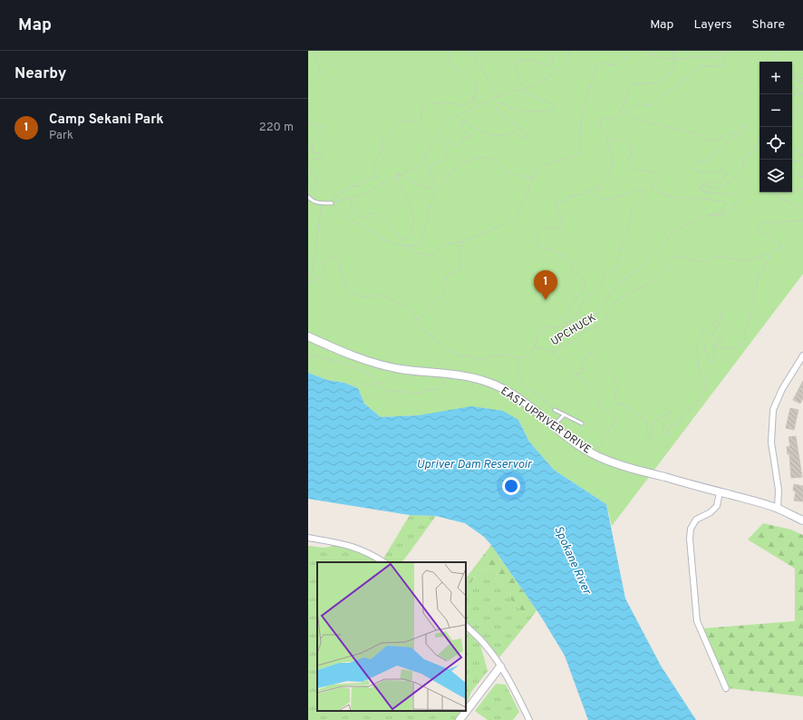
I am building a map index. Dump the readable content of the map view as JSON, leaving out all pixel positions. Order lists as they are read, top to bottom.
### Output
{
  "streets": {
    "main road": ["EAST UPRIVER DRIVE"],
    "path": ["UPCHUCK"]
  },
  "water": ["Upriver Dam Reservoir", "Spokane River"],
  "page": {
    "header": "Map",
    "nav": ["Map", "Layers", "Share"],
    "heading": "Nearby",
    "map_buttons": ["+", "−"],
    "list": [
      {
        "mark": "1",
        "name": "Camp Sekani Park",
        "note": "Park",
        "value": "220 m"
      }
    ],
    "pins": "1"
  }
}
